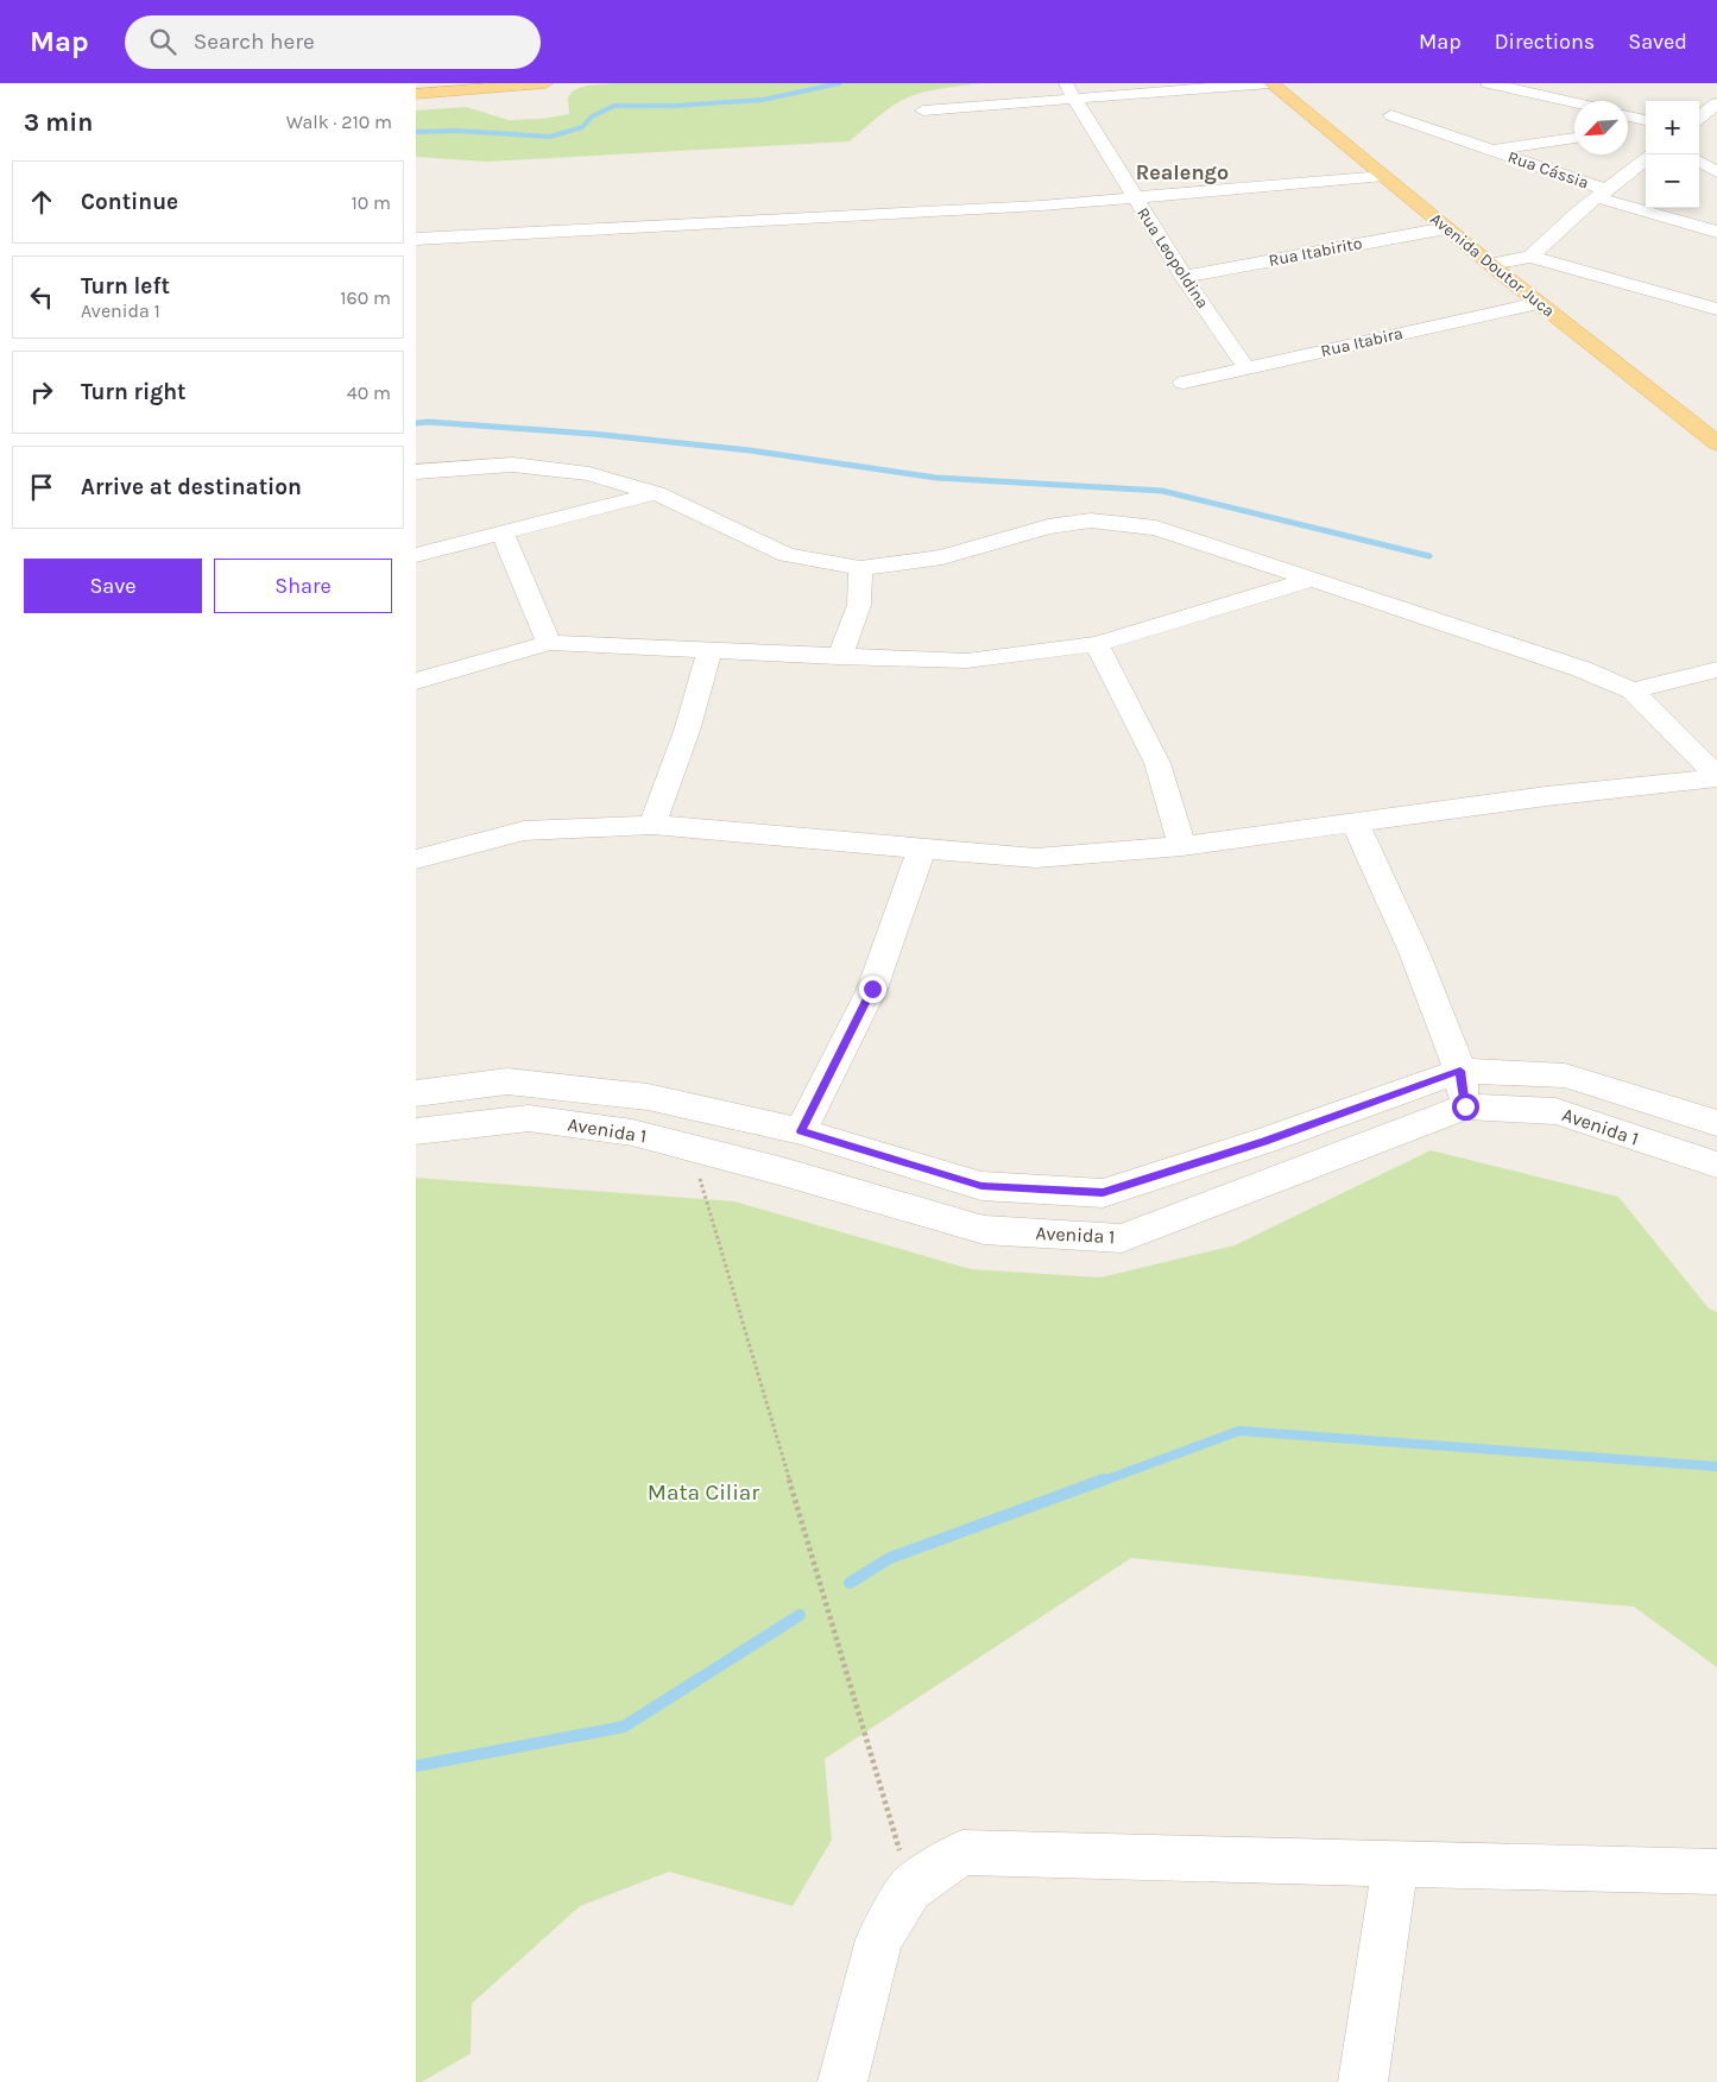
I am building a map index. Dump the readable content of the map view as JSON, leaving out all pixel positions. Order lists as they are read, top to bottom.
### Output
{
  "streets": {
    "main road": ["Avenida Doutor Juca"],
    "street": [
      "Rua Cássia",
      "Rua Itabirito",
      "Rua Leopoldina",
      "Rua Itabira",
      "Avenida 1"
    ]
  },
  "crossings": [
    ["Rua Itabirito", "Rua Leopoldina"],
    ["Rua Itabirito", "Avenida Doutor Juca"],
    ["Rua Leopoldina", "Rua Itabira"],
    ["Avenida Doutor Juca", "Rua Itabira"]
  ],
  "districts": ["Realengo"],
  "parks": ["Mata Ciliar"],
  "north": "bottom left",
  "page": {
    "header": "Map",
    "search": "Search here",
    "nav": ["Map", "Directions", "Saved"],
    "heading": ["3 min", "Walk · 210 m"],
    "map_buttons": ["+", "−"],
    "list": [
      ["Continue", "10 m"],
      ["Turn left", "Avenida 1", "160 m"],
      ["Turn right", "40 m"],
      "Arrive at destination"
    ],
    "buttons": ["Save", "Share"]
  }
}
